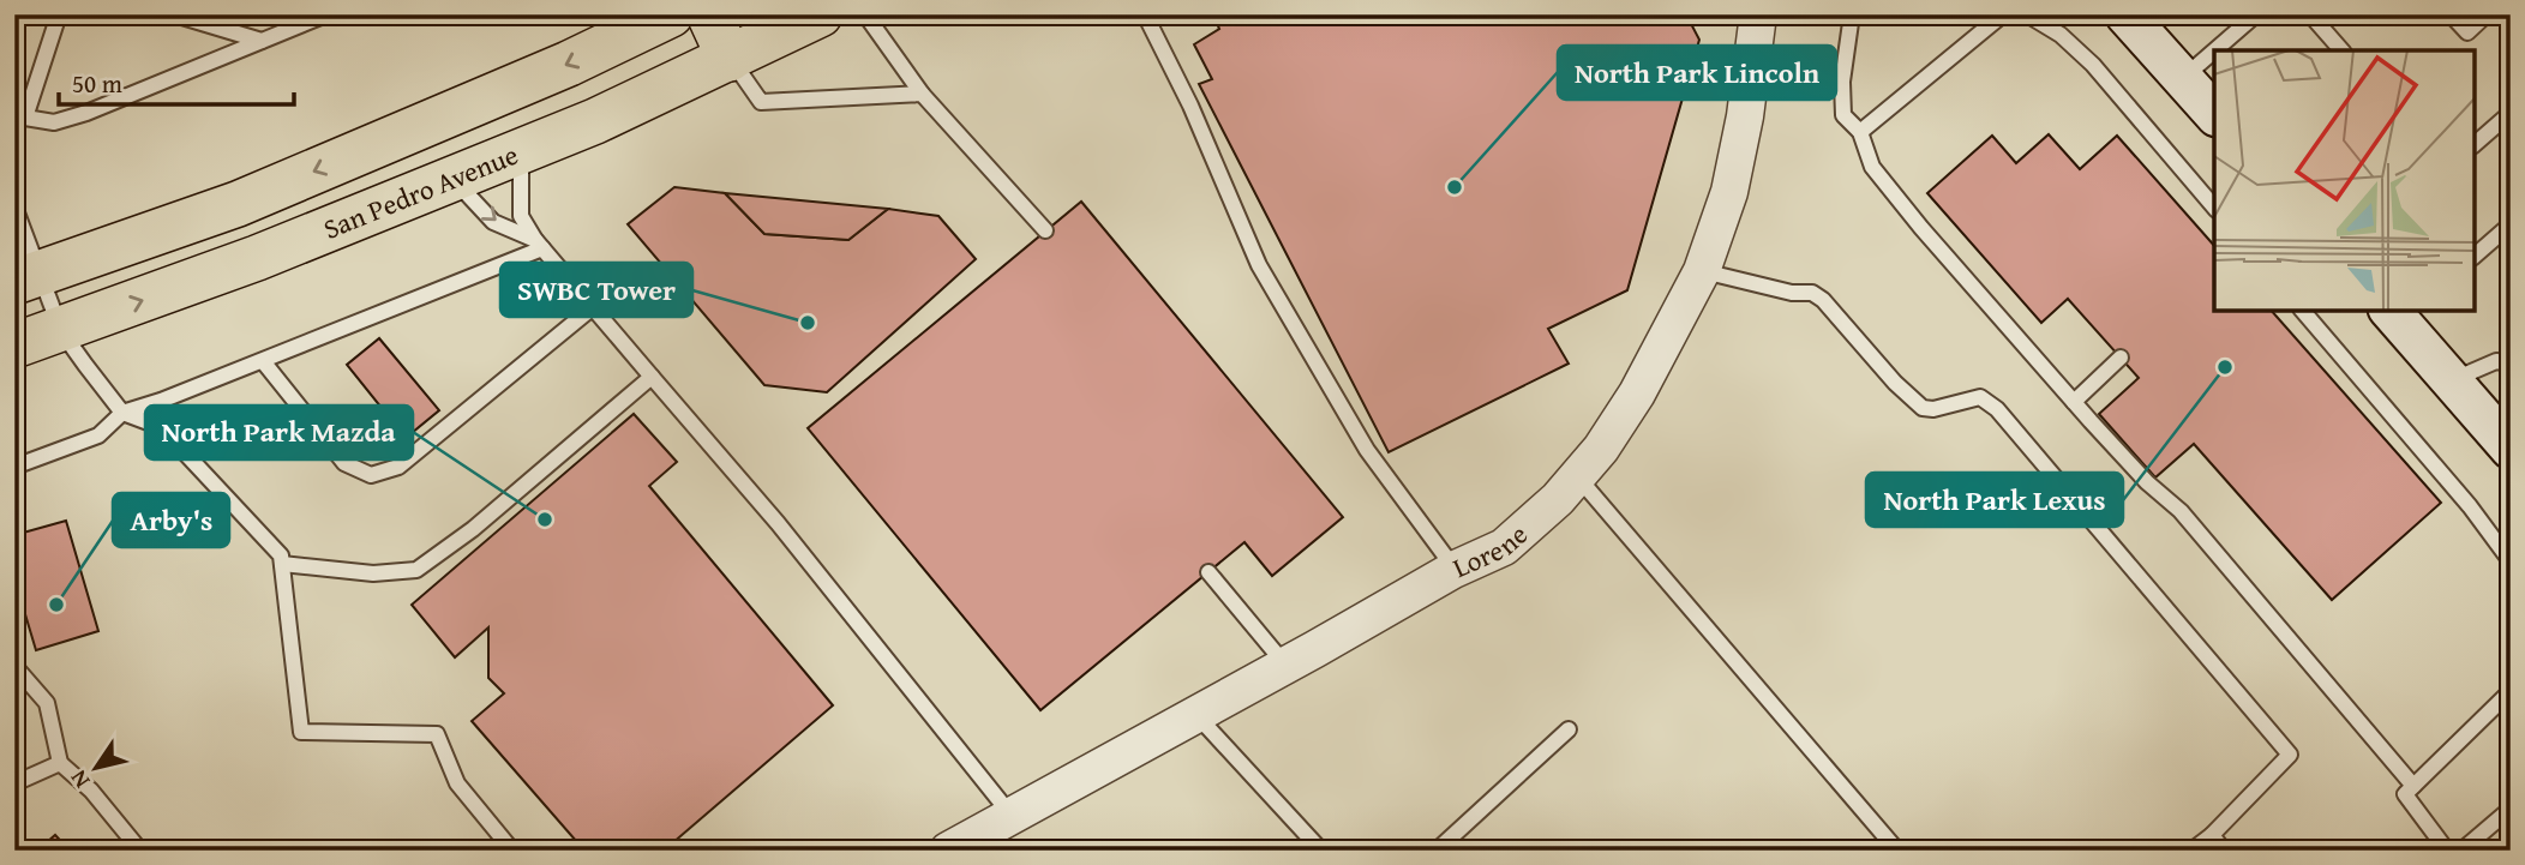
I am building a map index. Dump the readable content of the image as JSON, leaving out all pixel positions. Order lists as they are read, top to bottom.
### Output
{
  "streets": {
    "main road": ["San Pedro Avenue"],
    "street": ["Lorene"]
  },
  "places": [
    "North Park Lincoln",
    "SWBC Tower",
    "North Park Lexus",
    "North Park Mazda",
    "Arby's"
  ],
  "scale_bar": "50 m",
  "north": "bottom left"
}
